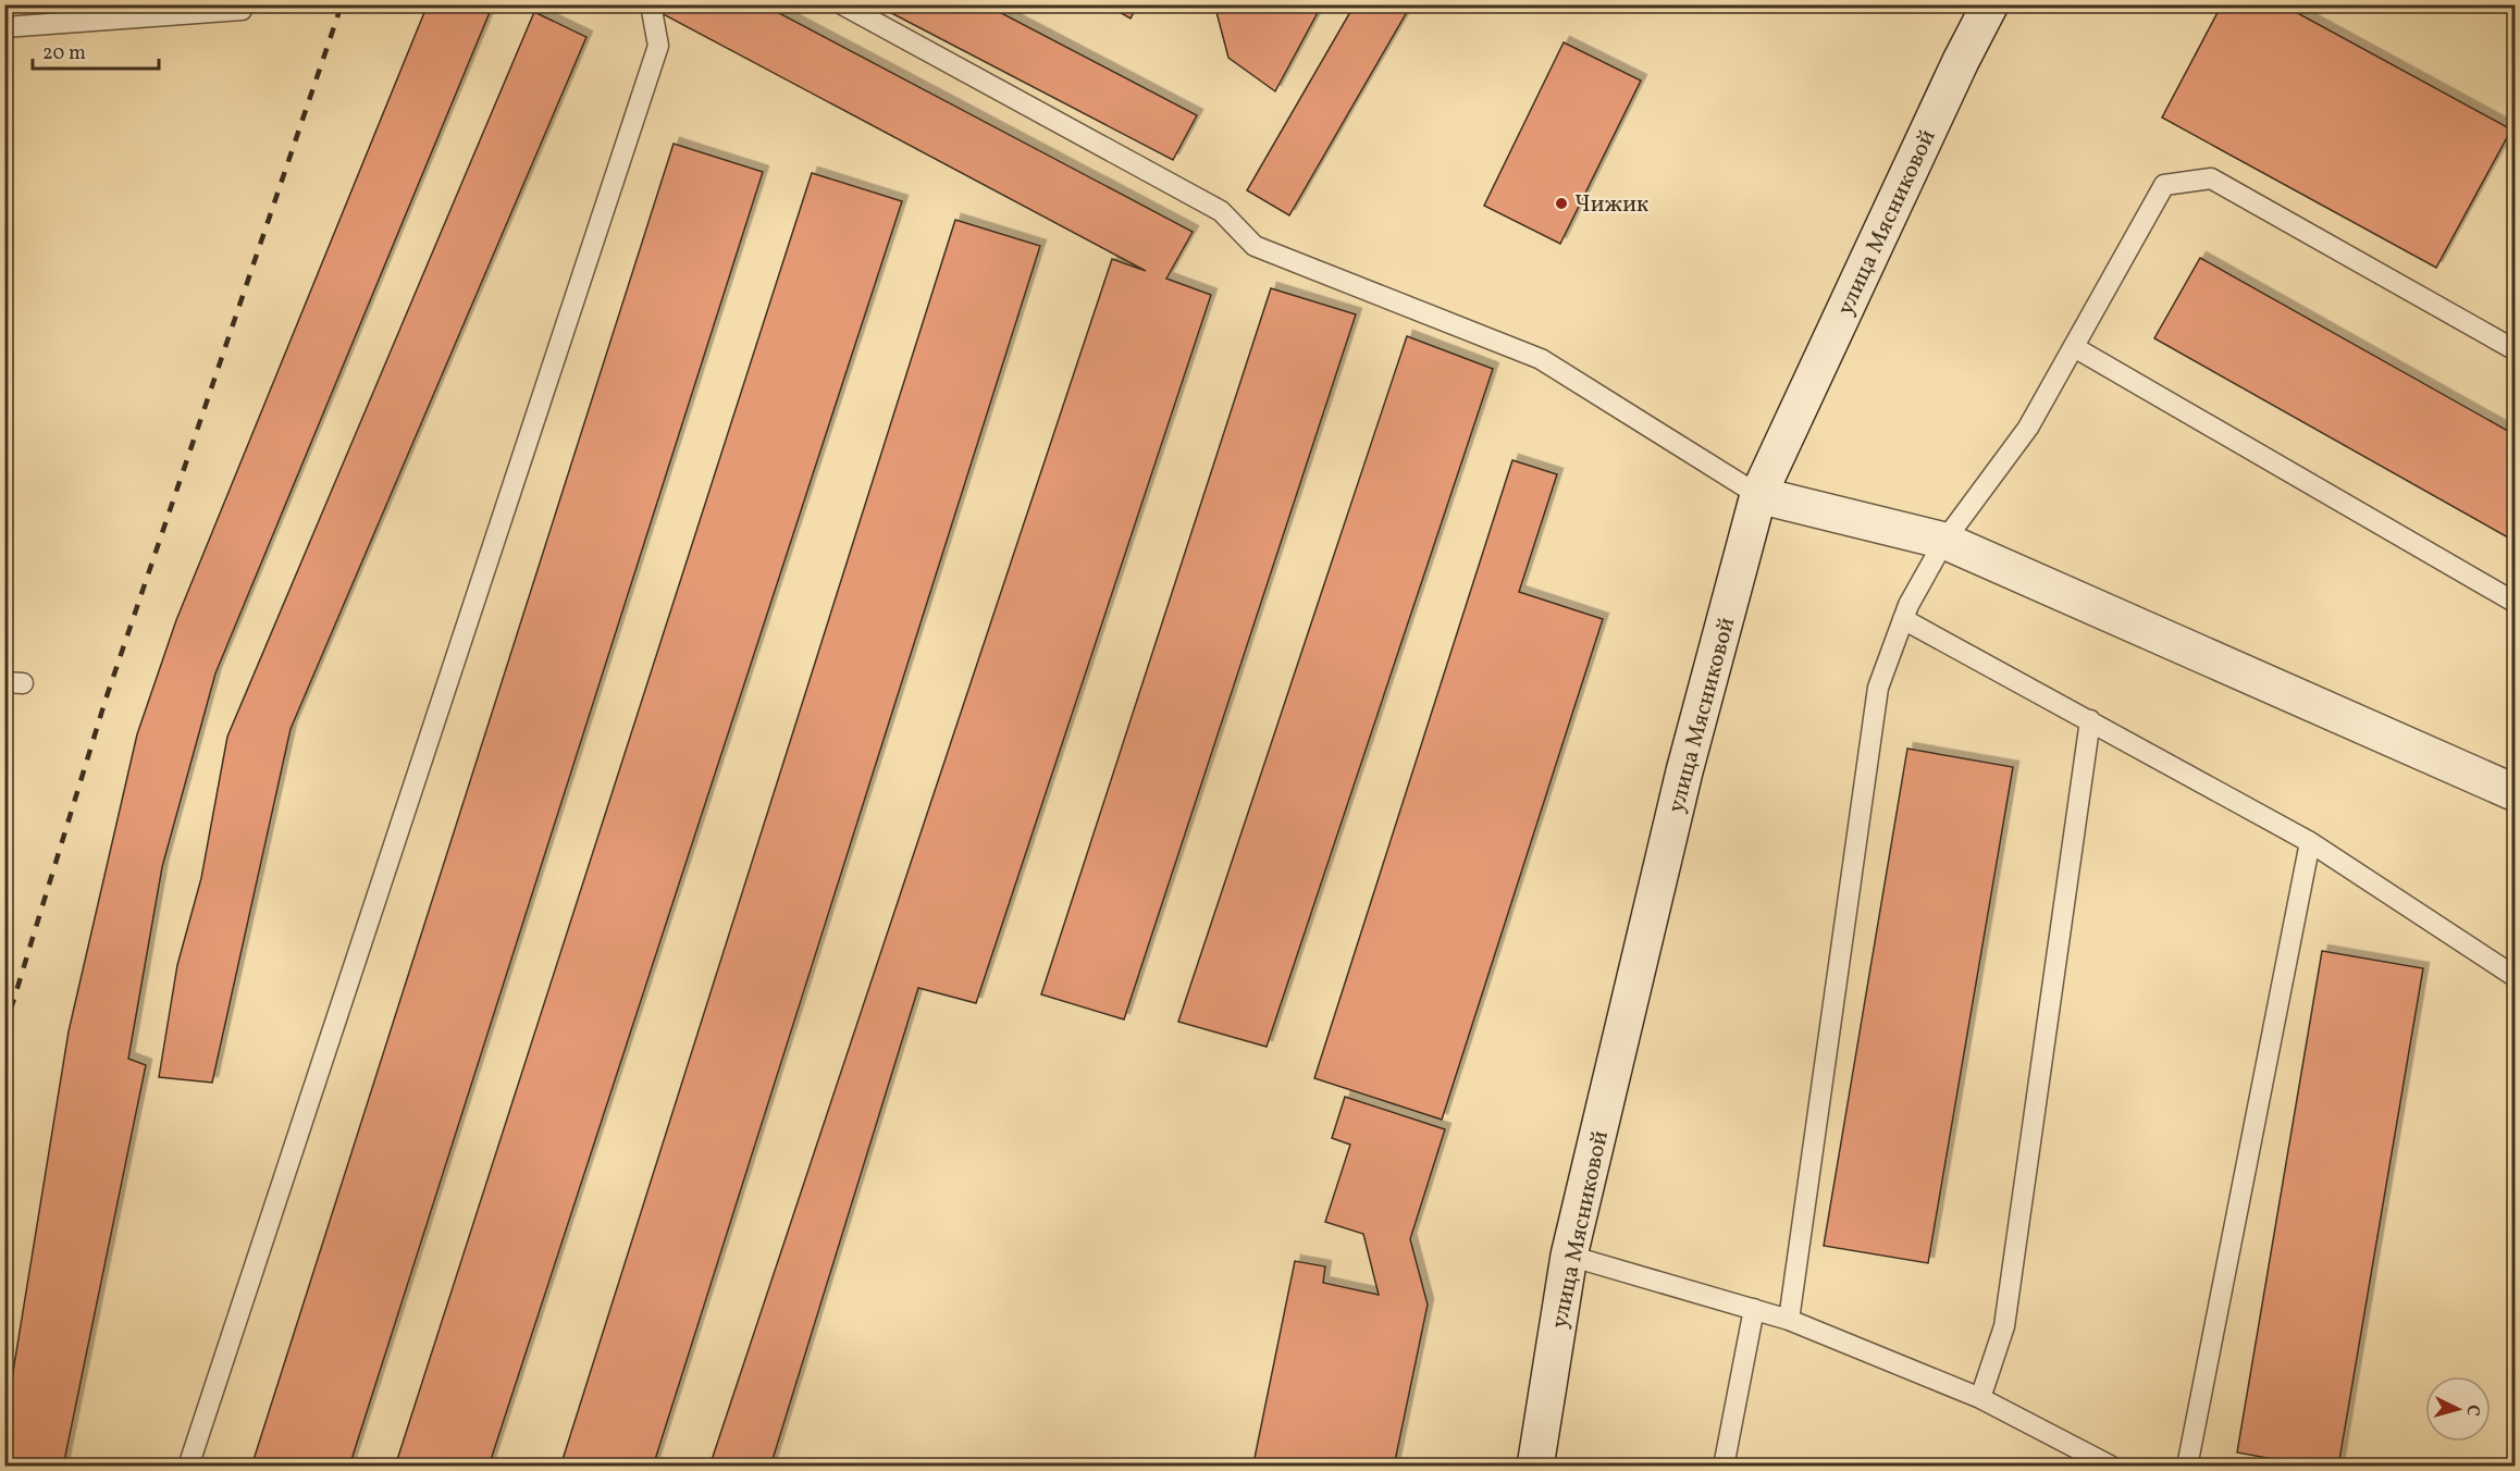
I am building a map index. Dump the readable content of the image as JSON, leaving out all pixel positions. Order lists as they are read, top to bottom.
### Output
{
  "streets": {
    "street": ["улица Мясниковой"]
  },
  "places": ["Чижик"],
  "scale_bar": "20 m",
  "north": "right"
}
